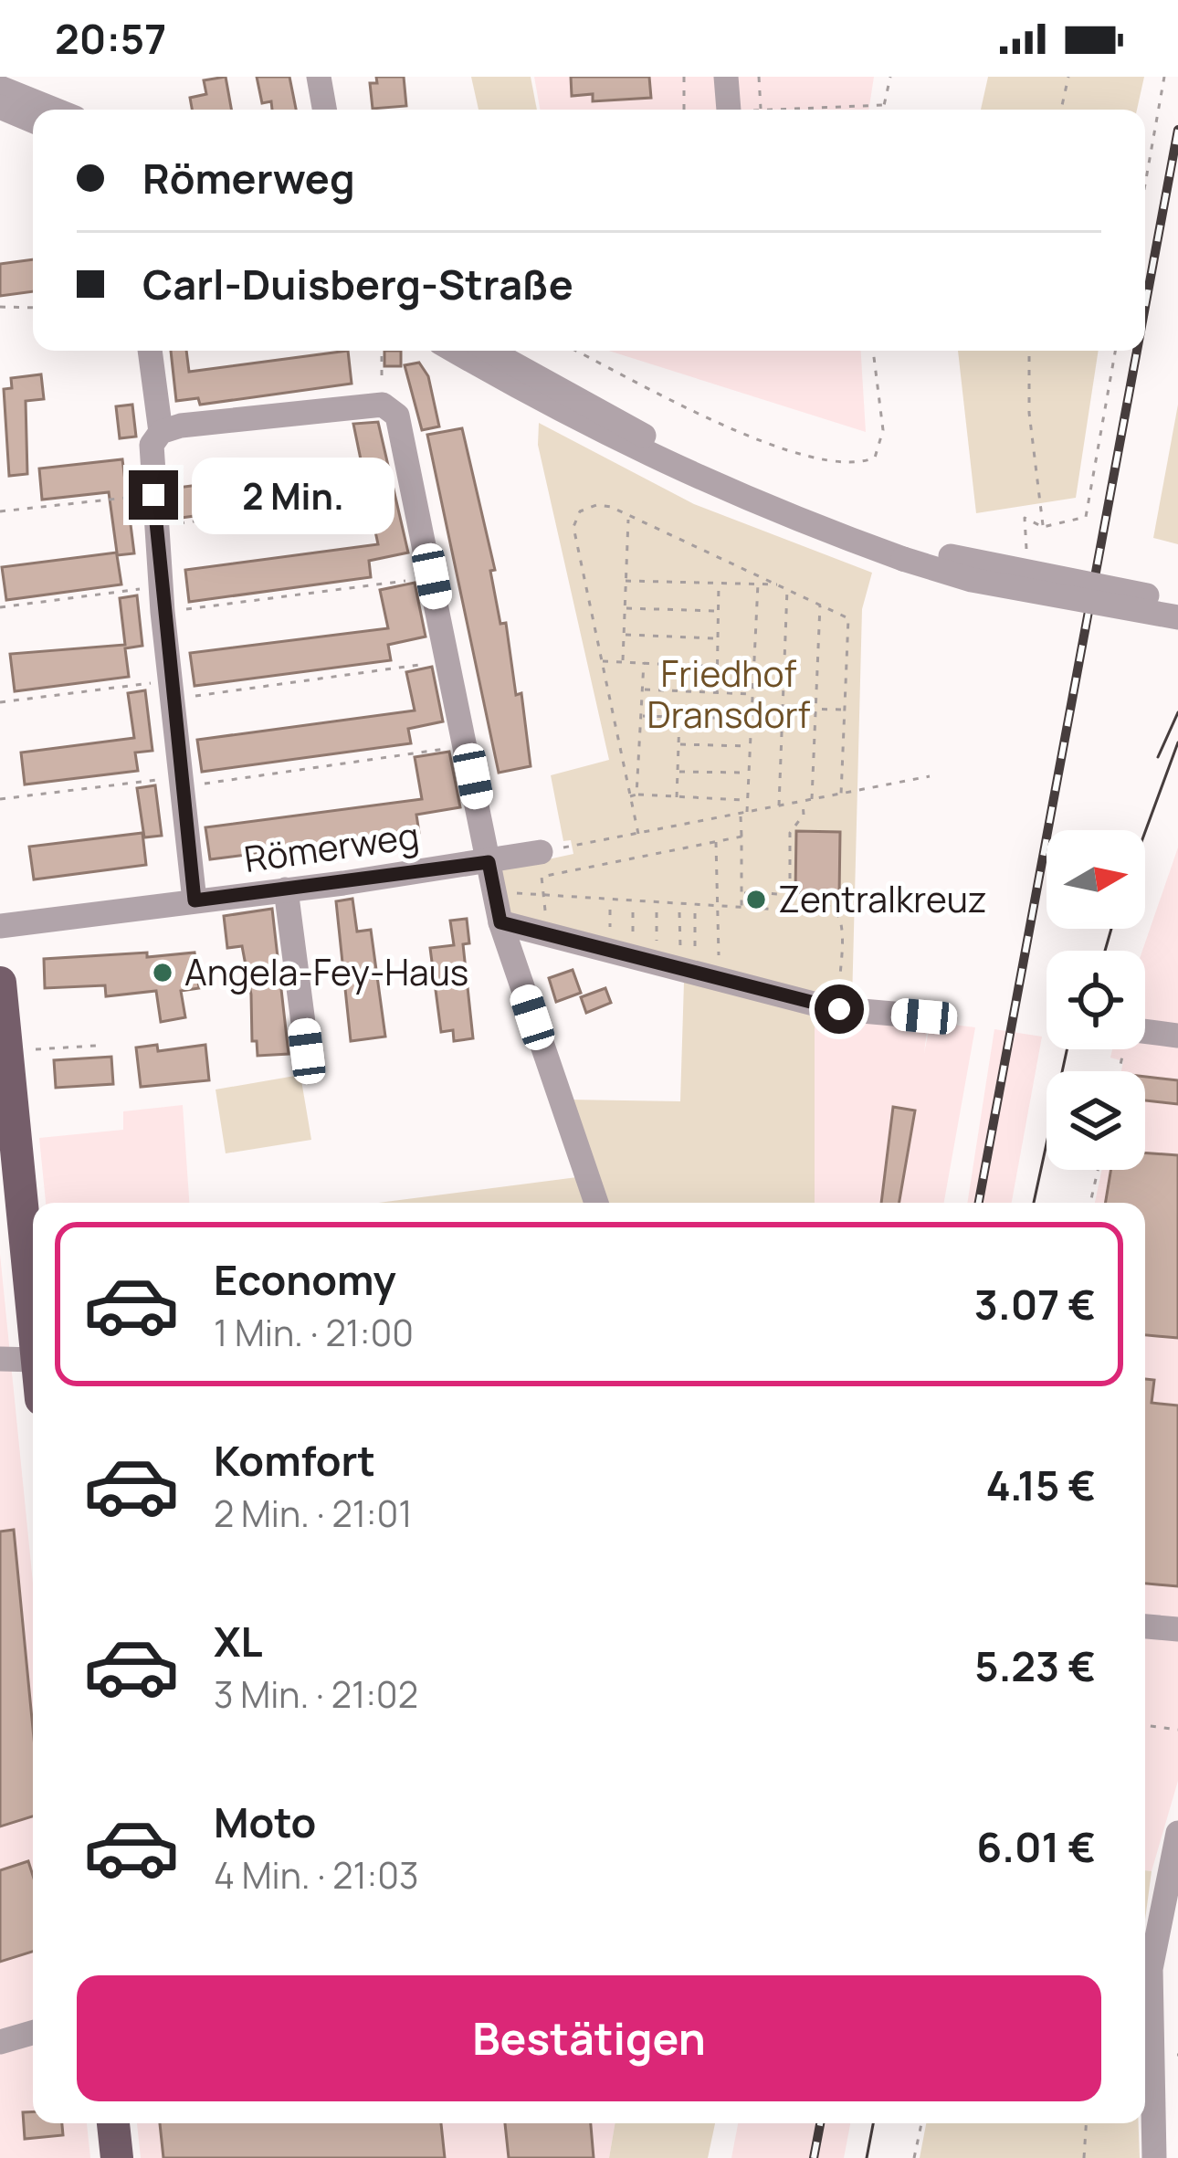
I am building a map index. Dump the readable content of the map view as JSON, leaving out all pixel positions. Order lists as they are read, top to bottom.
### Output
{
  "streets": {
    "street": ["Römerweg"]
  },
  "parks": ["Friedhof Dransdorf"],
  "places": ["Zentralkreuz", "Angela-Fey-Haus"],
  "north": "right",
  "page": {
    "status": "20:57",
    "banner": ["Römerweg", "Carl-Duisberg-Straße"],
    "bubble": "2 Min.",
    "list": [
      {
        "name": "Economy",
        "note": "1 Min. · 21:00",
        "value": "3.07 €"
      },
      {
        "name": "Komfort",
        "note": "2 Min. · 21:01",
        "value": "4.15 €"
      },
      {
        "name": "XL",
        "note": "3 Min. · 21:02",
        "value": "5.23 €"
      },
      {
        "name": "Moto",
        "note": "4 Min. · 21:03",
        "value": "6.01 €"
      }
    ],
    "buttons": "Bestätigen"
  }
}
